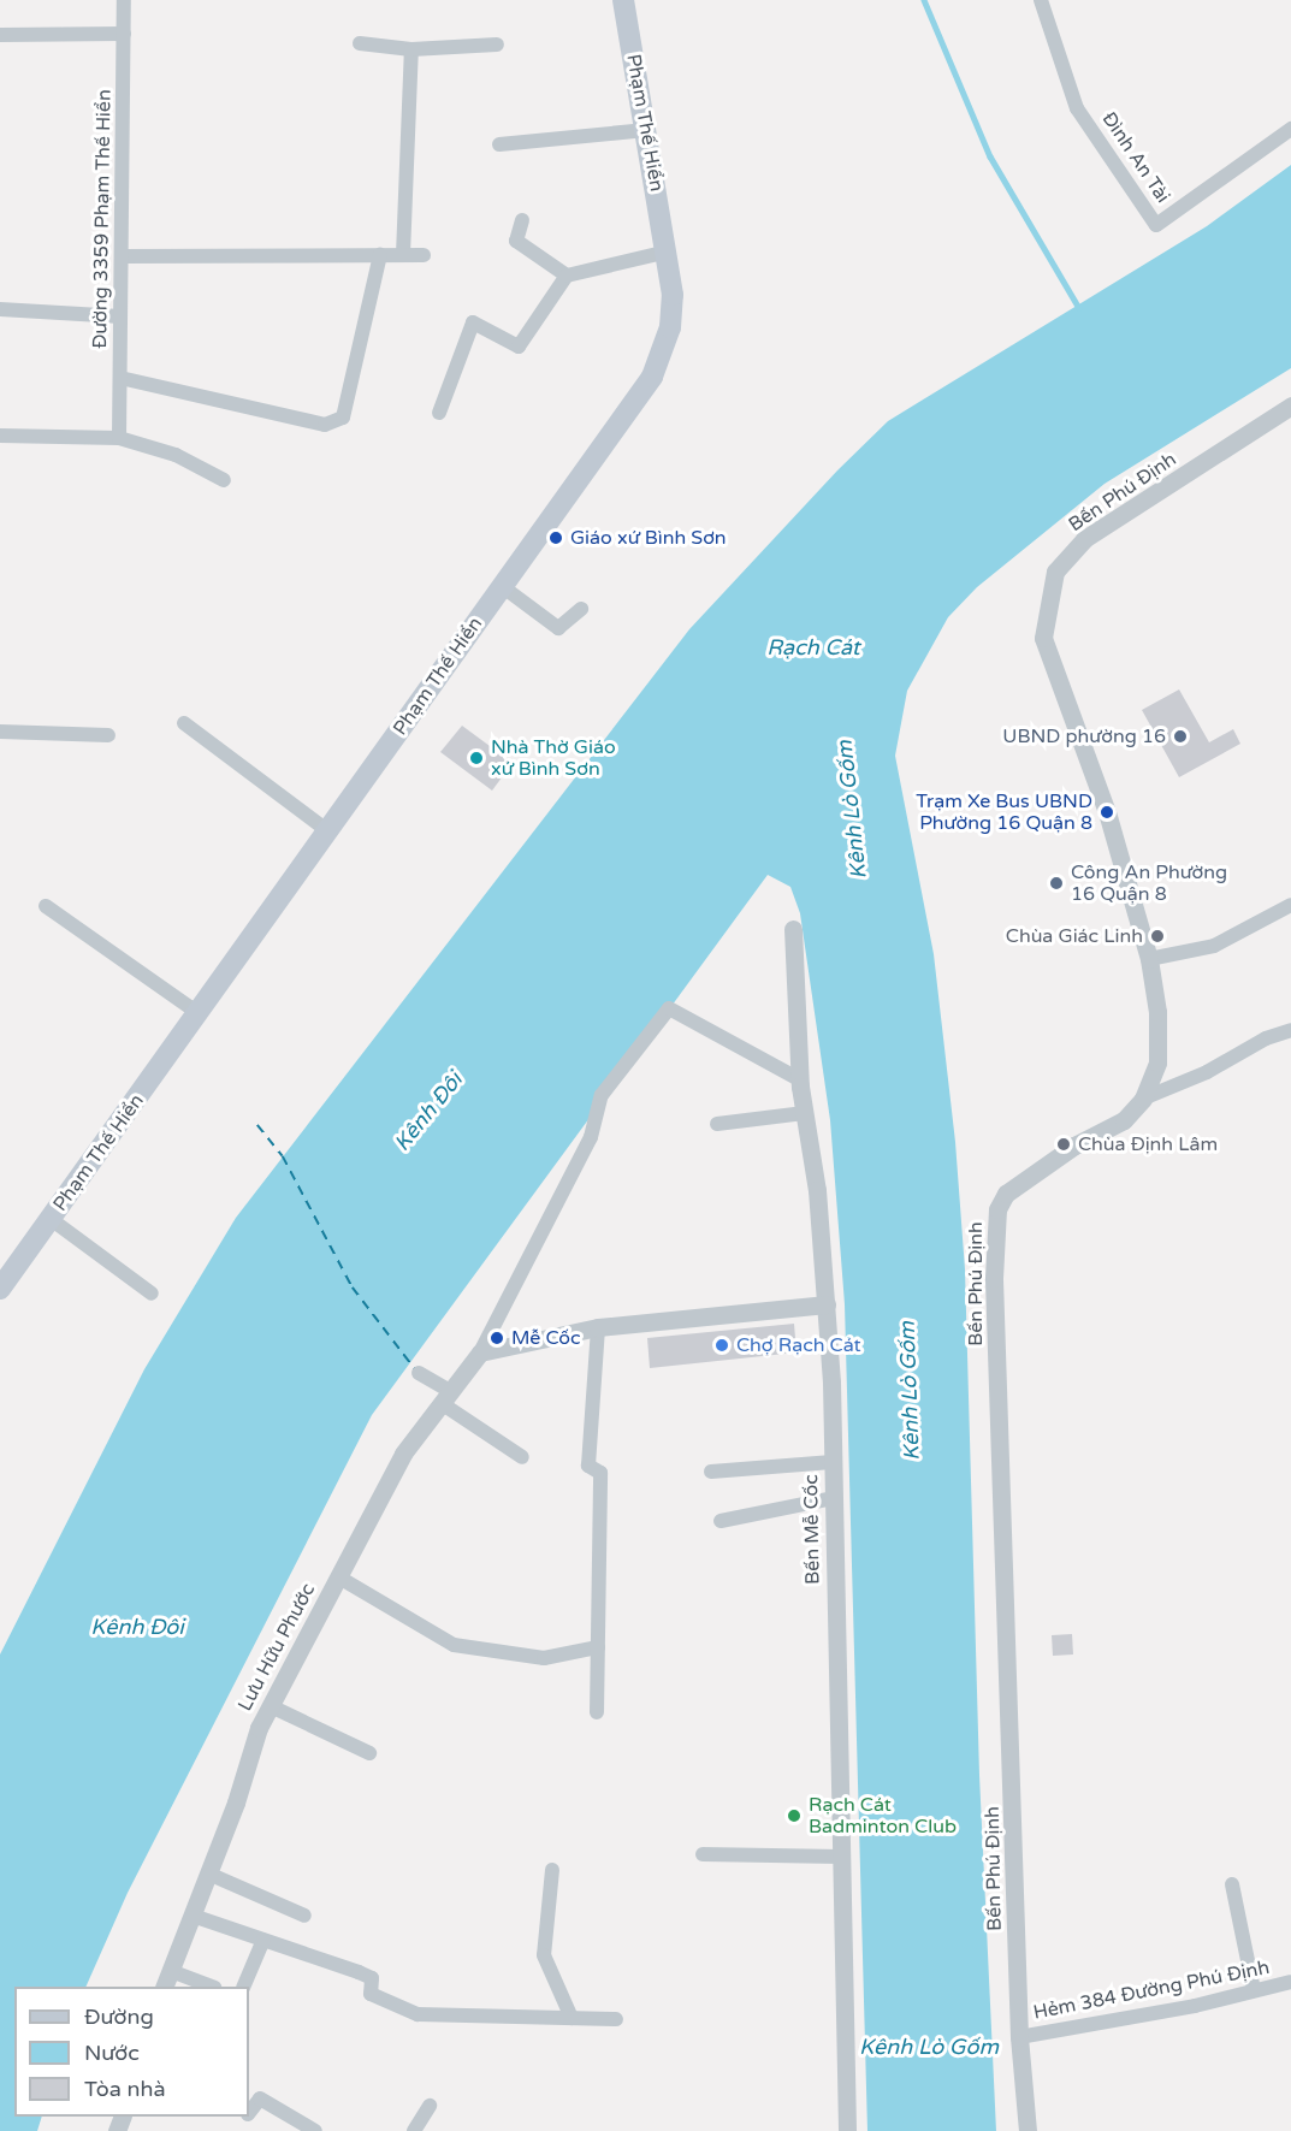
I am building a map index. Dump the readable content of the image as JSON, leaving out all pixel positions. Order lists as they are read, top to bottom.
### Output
{
  "streets": {
    "main road": ["Phạm Thế Hiển"],
    "street": [
      "Đình An Tài",
      "Đường 3359 Phạm Thế Hiển",
      "Bến Phú Định",
      "Bến Mễ Cốc",
      "Lưu Hữu Phước",
      "Hẻm 384 Đường Phú Định"
    ]
  },
  "crossings": [
    ["Bến Phú Định", "Hẻm 384 Đường Phú Định"],
    ["Bến Mễ Cốc", "Lưu Hữu Phước"]
  ],
  "water": ["Rạch Cát", "Kênh Lò Gốm", "Kênh Đôi"],
  "places": [
    "Giáo xứ Bình Sơn",
    "UBND phường 16",
    "Nhà Thờ Giáo xứ Bình Sơn",
    "Trạm Xe Bus UBND Phường 16 Quận 8",
    "Công An Phường 16 Quận 8",
    "Chùa Giác Linh",
    "Chùa Định Lâm",
    "Mễ Cốc",
    "Chợ Rạch Cát",
    "Rạch Cát Badminton Club"
  ],
  "legend": ["Đường", "Nước", "Tòa nhà"]
}
